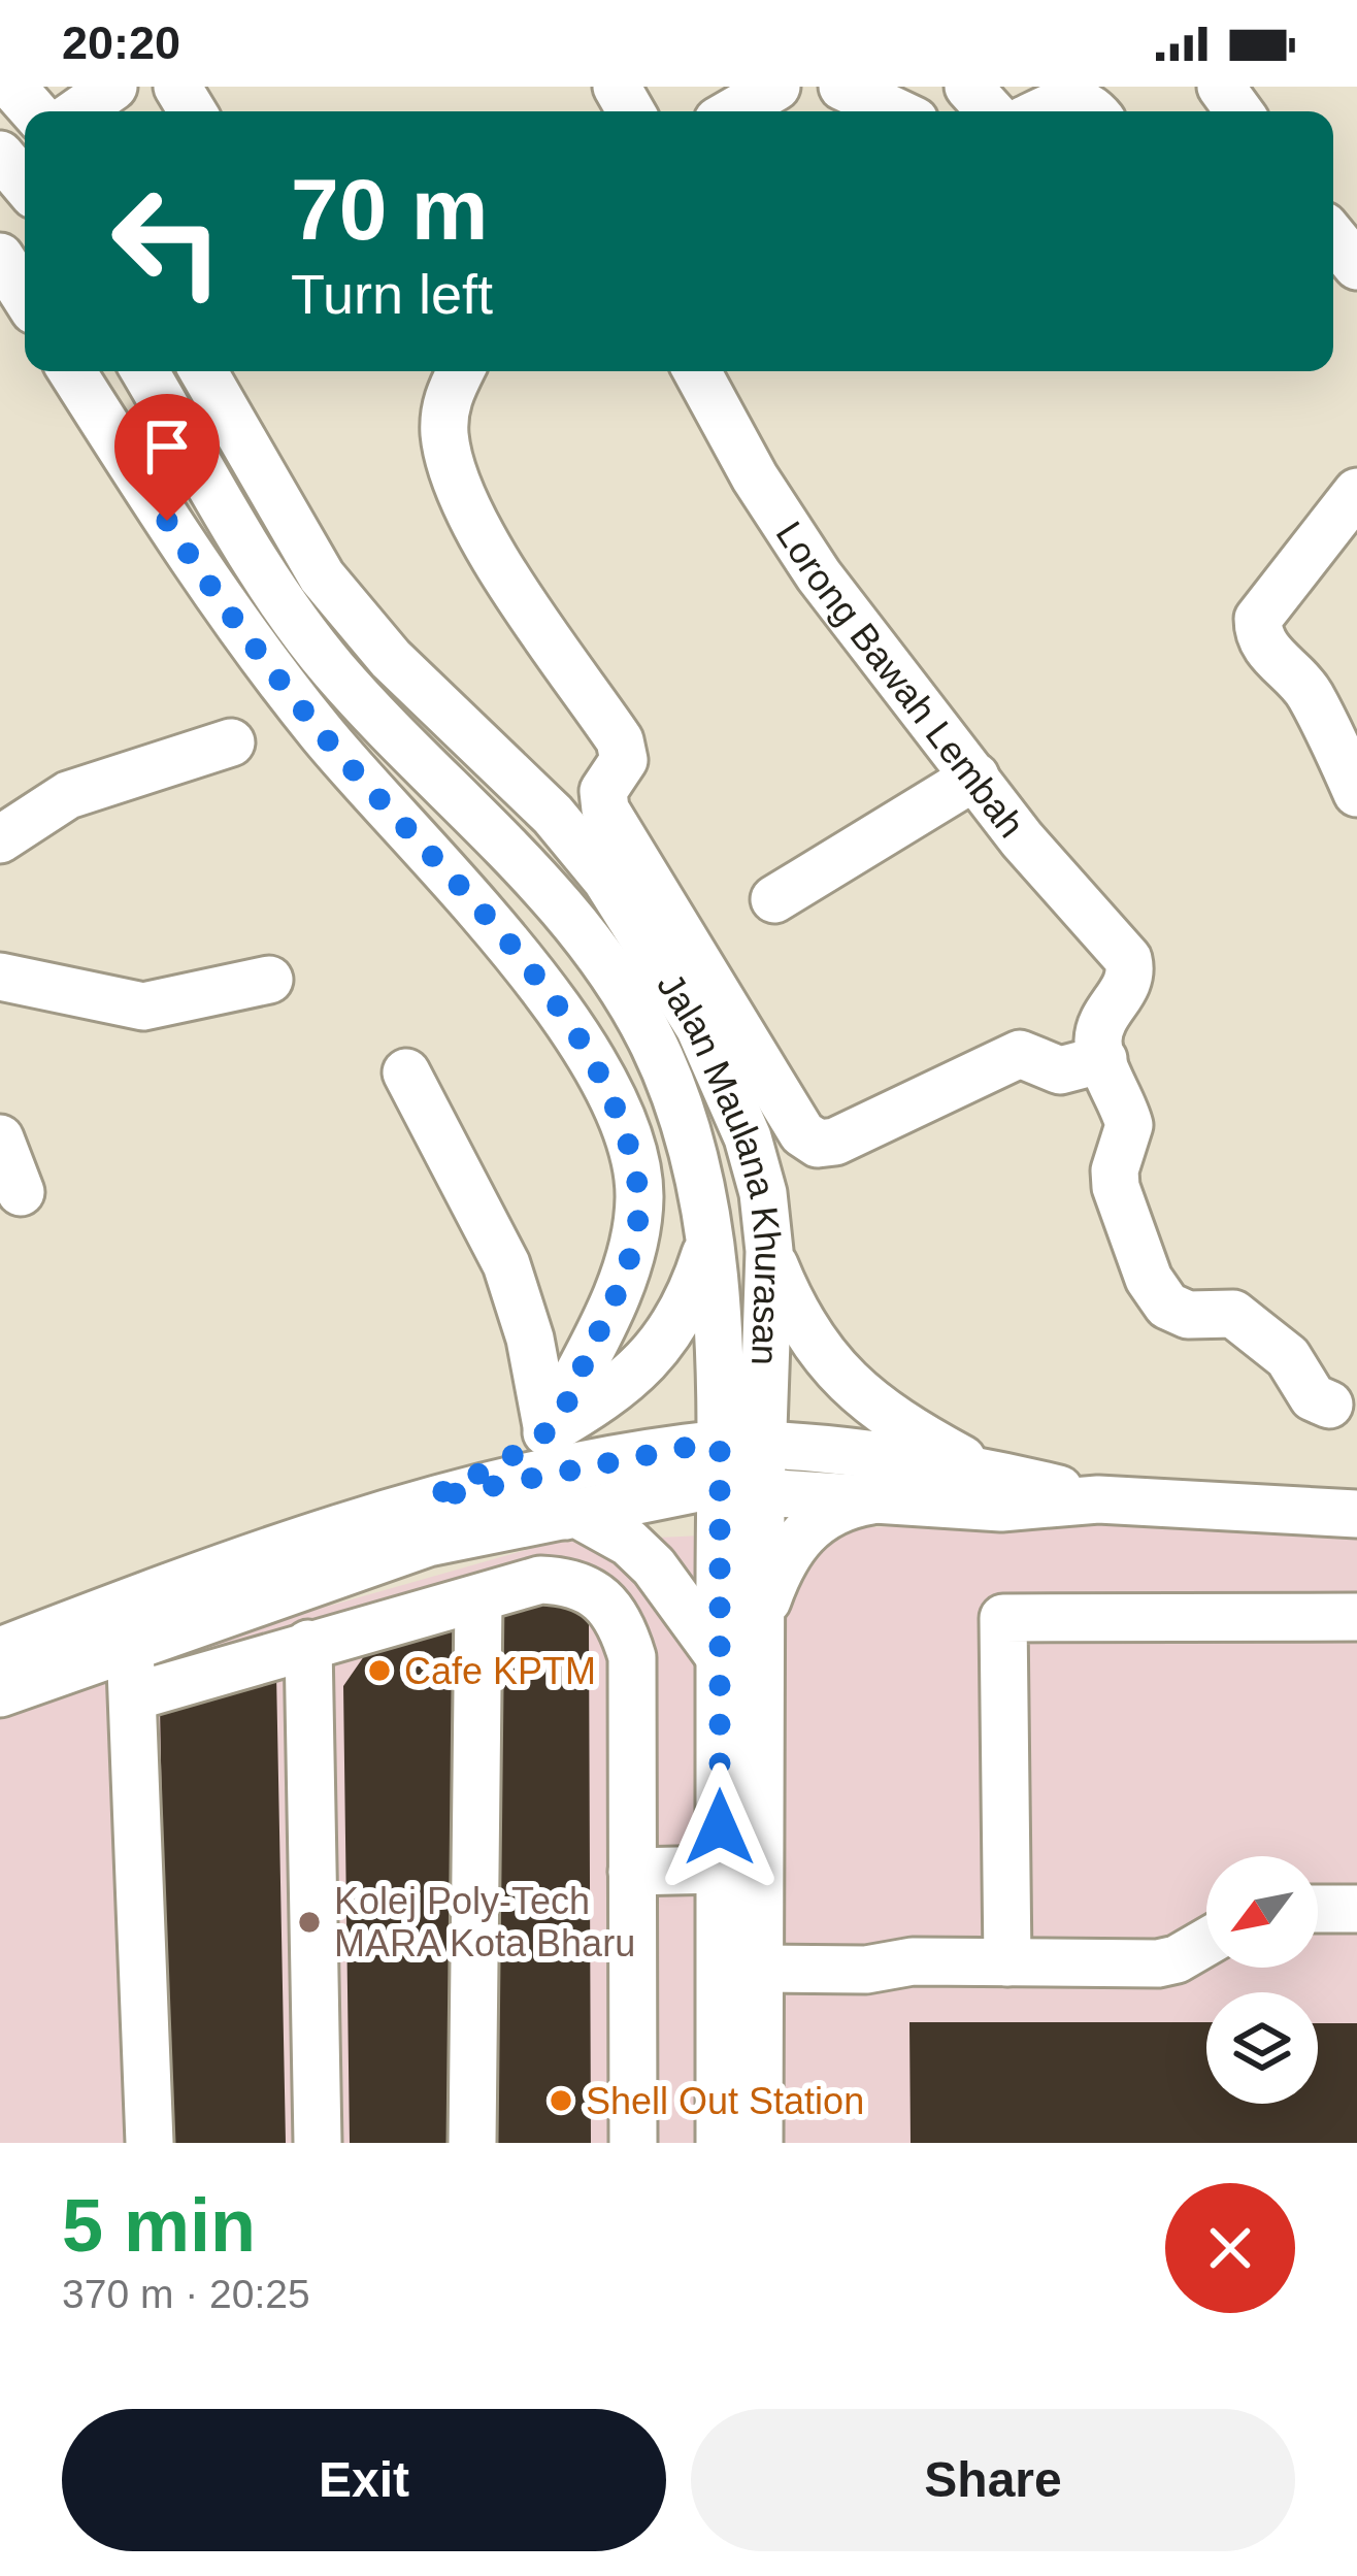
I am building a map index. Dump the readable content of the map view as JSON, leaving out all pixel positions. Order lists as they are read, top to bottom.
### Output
{
  "streets": {
    "street": ["Lorong Bawah Lembah", "Jalan Maulana Khurasan"]
  },
  "places": ["Cafe KPTM", "Kolej Poly-Tech MARA Kota Bharu", "Shell Out Station"],
  "north": "bottom left",
  "page": {
    "status": "20:20",
    "turn": ["70 m", "Turn left"],
    "heading": ["5 min", "370 m · 20:25"],
    "buttons": ["Exit", "Share"]
  }
}
